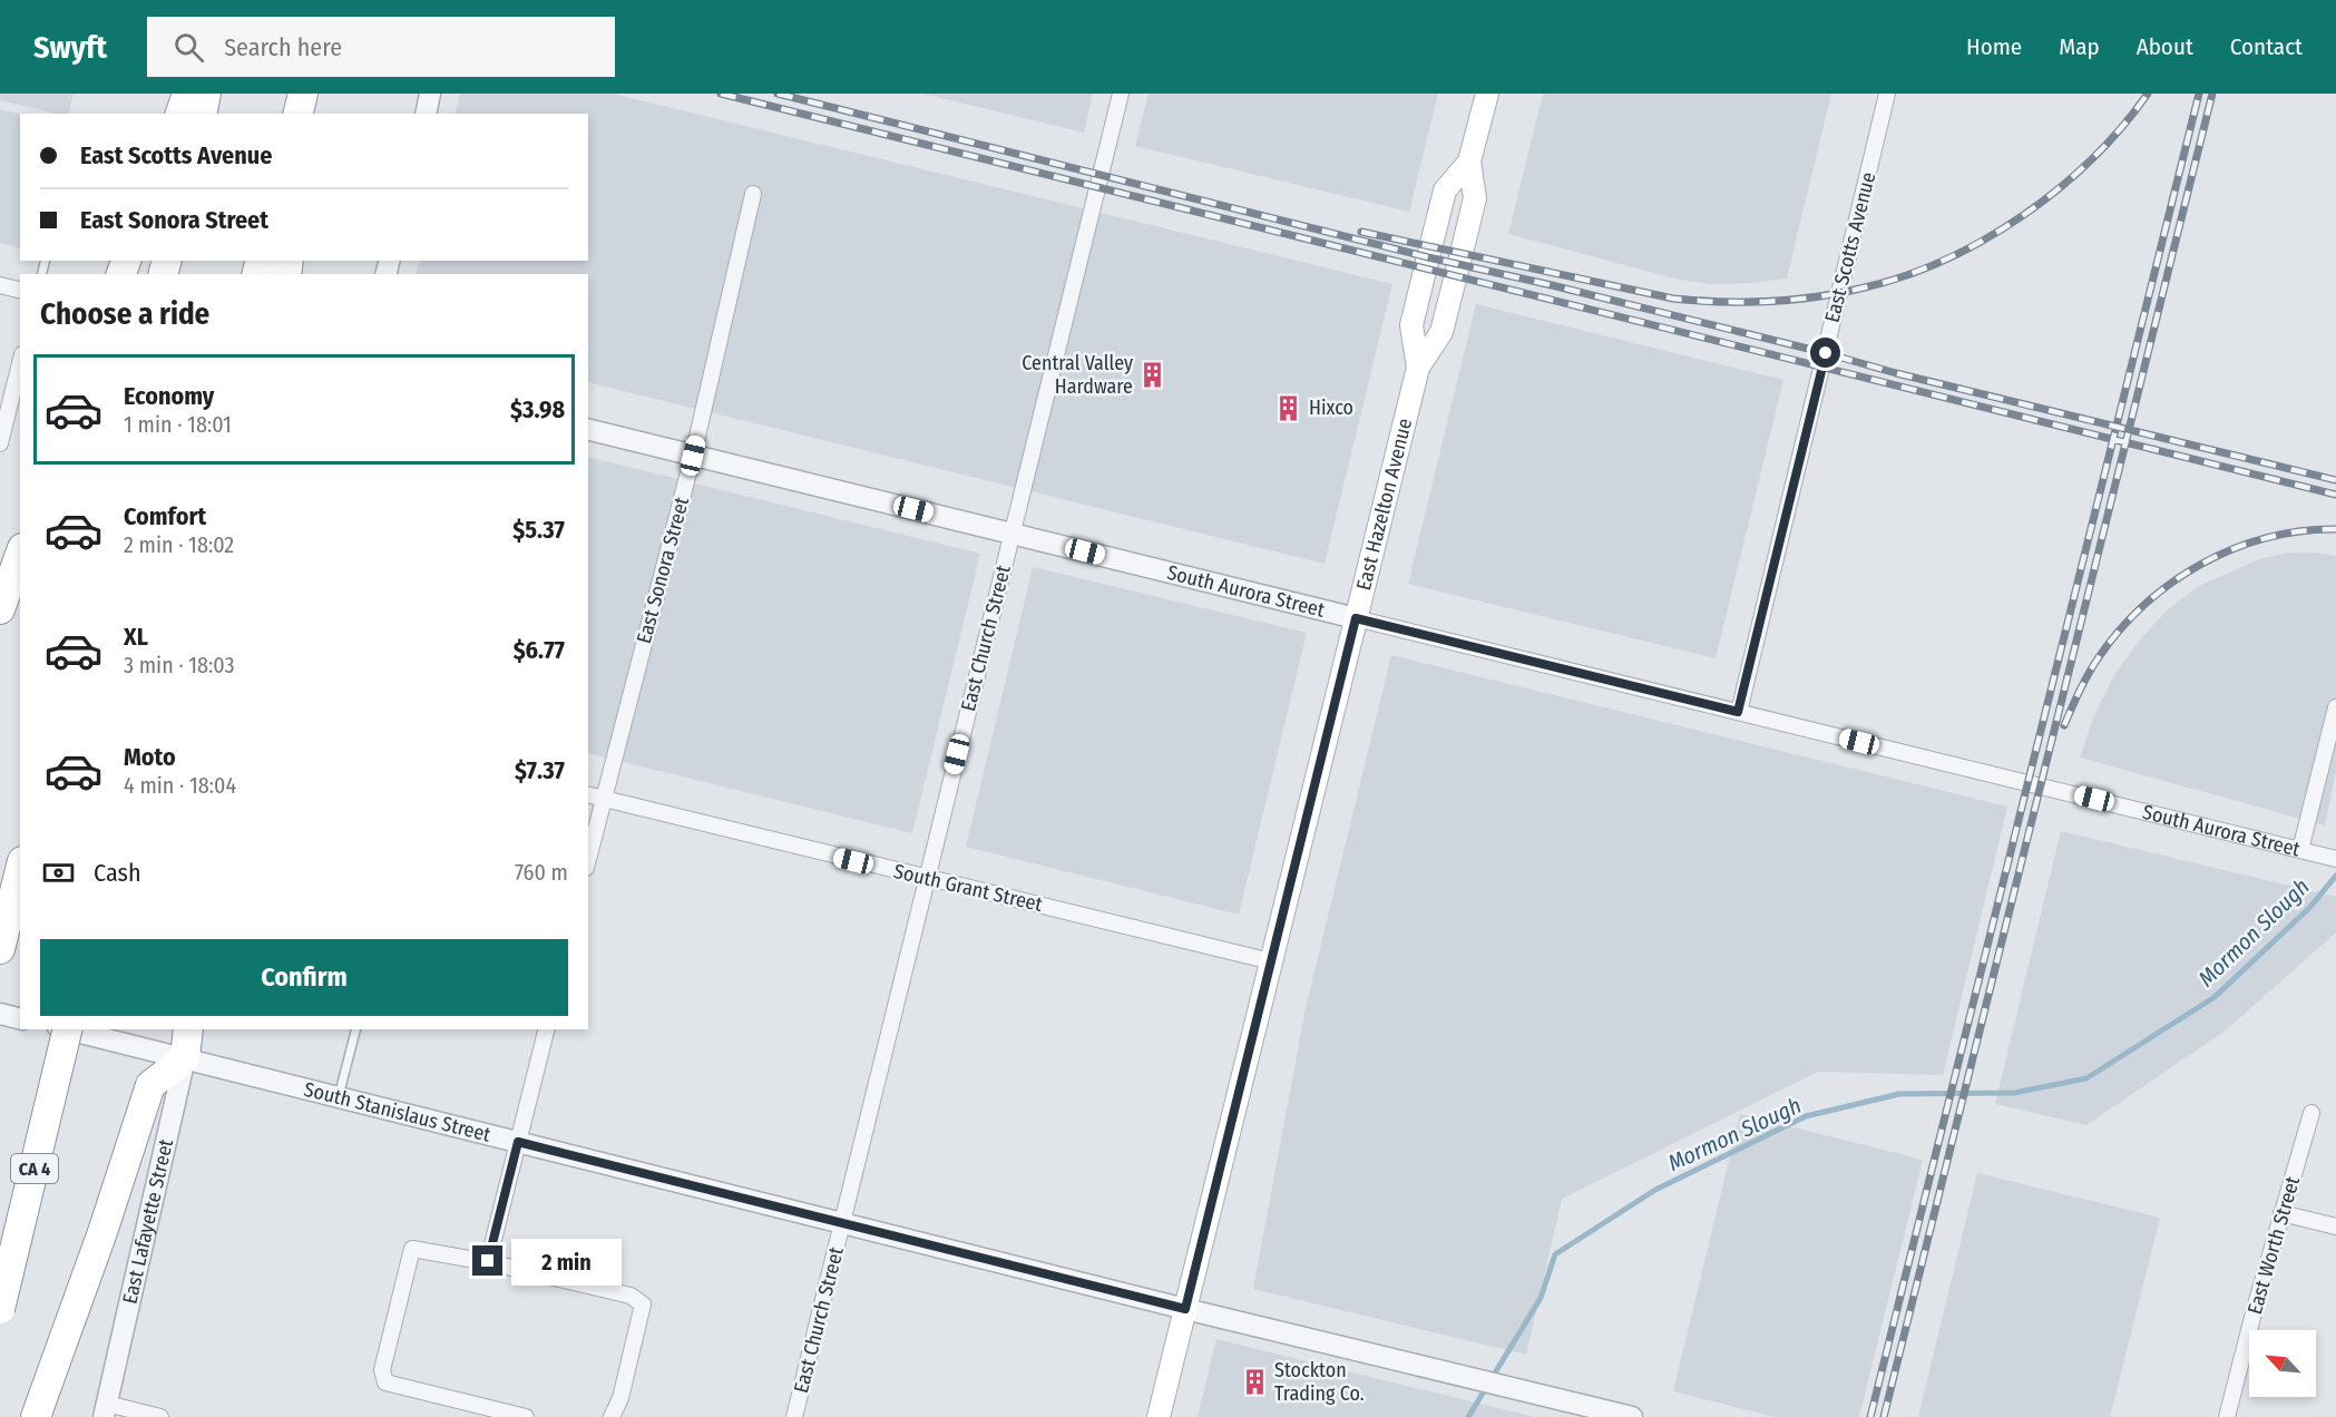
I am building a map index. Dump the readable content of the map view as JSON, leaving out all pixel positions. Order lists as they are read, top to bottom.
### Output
{
  "streets": {
    "highway": ["CA 4"],
    "main road": ["East Hazelton Avenue"],
    "street": [
      "East Scotts Avenue",
      "East Sonora Street",
      "South Aurora Street",
      "East Church Street",
      "South Grant Street",
      "South Stanislaus Street",
      "East Lafayette Street",
      "East Worth Street"
    ]
  },
  "crossings": [
    ["East Scotts Avenue", "South Aurora Street"],
    ["East Hazelton Avenue", "South Aurora Street"],
    ["East Hazelton Avenue", "South Grant Street"],
    ["East Hazelton Avenue", "South Stanislaus Street"],
    ["East Sonora Street", "South Aurora Street"],
    ["East Sonora Street", "South Grant Street"],
    ["South Aurora Street", "East Church Street"],
    ["East Church Street", "South Grant Street"],
    ["East Church Street", "South Stanislaus Street"],
    ["South Stanislaus Street", "East Lafayette Street"]
  ],
  "water": ["Mormon Slough"],
  "places": {
    "building": ["Central Valley Hardware", "Hixco", "Stockton Trading Co."]
  },
  "north": "top left",
  "page": {
    "header": "Swyft",
    "search": "Search here",
    "nav": [
      "Home",
      "Map",
      "About",
      "Contact"
    ],
    "banner": ["East Scotts Avenue", "East Sonora Street"],
    "heading": "Choose a ride",
    "list": [
      {
        "name": "Economy",
        "note": "1 min · 18:01",
        "value": "$3.98"
      },
      {
        "name": "Comfort",
        "note": "2 min · 18:02",
        "value": "$5.37"
      },
      {
        "name": "XL",
        "note": "3 min · 18:03",
        "value": "$6.77"
      },
      {
        "name": "Moto",
        "note": "4 min · 18:04",
        "value": "$7.37"
      }
    ],
    "pay": ["Cash", "760 m"],
    "buttons": "Confirm",
    "bubble": "2 min"
  }
}
